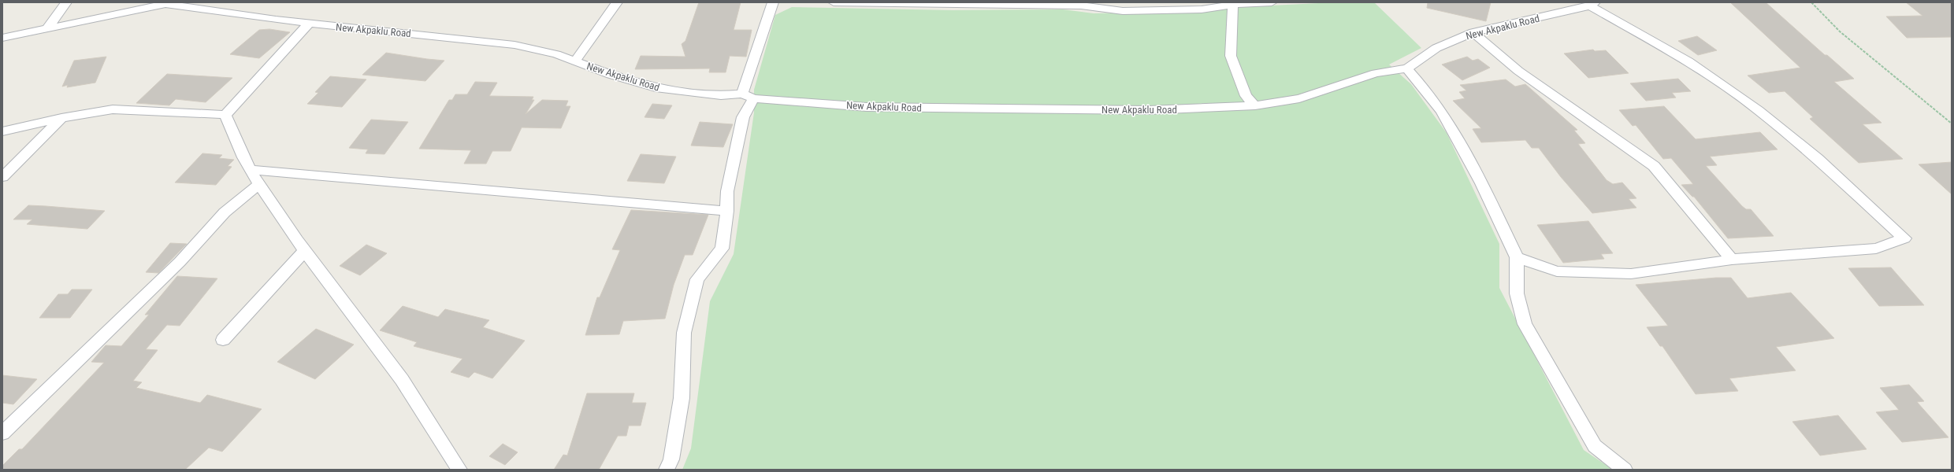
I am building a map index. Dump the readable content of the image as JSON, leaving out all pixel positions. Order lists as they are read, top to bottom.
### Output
{
  "streets": {
    "street": ["New Akpaklu Road"]
  }
}
